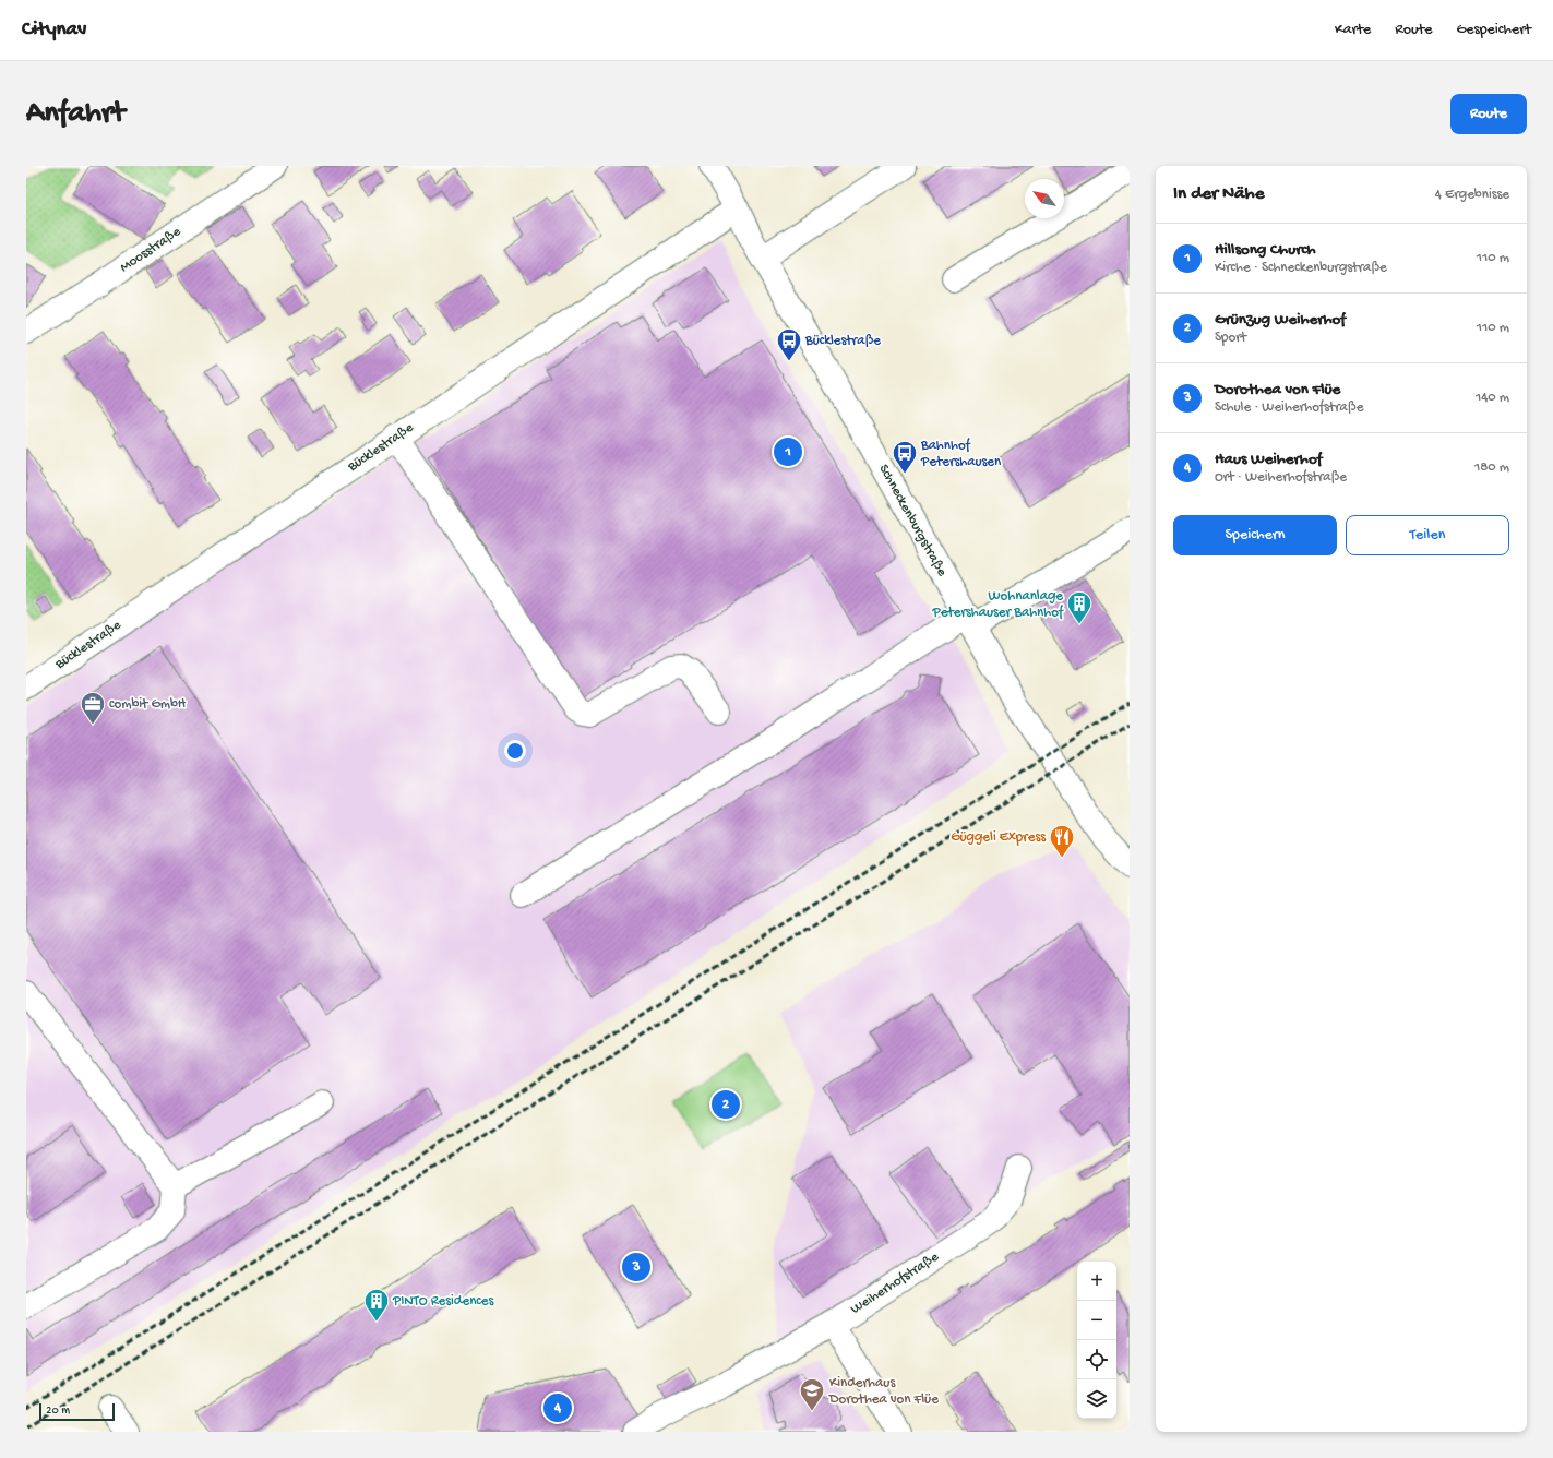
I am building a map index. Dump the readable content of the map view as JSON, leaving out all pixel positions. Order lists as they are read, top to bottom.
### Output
{
  "streets": {
    "street": [
      "Moosstraße",
      "Bücklestraße",
      "Schneckenburgstraße",
      "Weiherhofstraße"
    ]
  },
  "crossings": [
    ["Bücklestraße", "Schneckenburgstraße"]
  ],
  "places": {
    "bus stop": ["Bücklestraße", "Bahnhof Petershausen"],
    "building": ["Wohnanlage Petershauser Bahnhof", "PINTO Residences"],
    "office": ["combit GmbH"],
    "restaurant": ["Güggeli Express"],
    "school or university": ["Kinderhaus Dorothea von Flüe"]
  },
  "scale_bar": "20 m",
  "north": "top left",
  "page": {
    "header": "Citynav",
    "nav": ["Karte", "Route", "Gespeichert"],
    "buttons": [
      "Route",
      ["Speichern", "Teilen"]
    ],
    "title": "Anfahrt",
    "heading": ["In der Nähe", "4 Ergebnisse"],
    "list": [
      {
        "mark": "1",
        "name": "Hillsong Church",
        "note": "Kirche · Schneckenburgstraße",
        "value": "110 m"
      },
      {
        "mark": "2",
        "name": "Grünzug Weiherhof",
        "note": "Sport",
        "value": "110 m"
      },
      {
        "mark": "3",
        "name": "Dorothea von Flüe",
        "note": "Schule · Weiherhofstraße",
        "value": "140 m"
      },
      {
        "mark": "4",
        "name": "Haus Weiherhof",
        "note": "Ort · Weiherhofstraße",
        "value": "180 m"
      }
    ],
    "pins": [
      "1",
      "2",
      "3",
      "4"
    ],
    "map_buttons": ["+", "−"],
    "scale": "20 m"
  }
}
